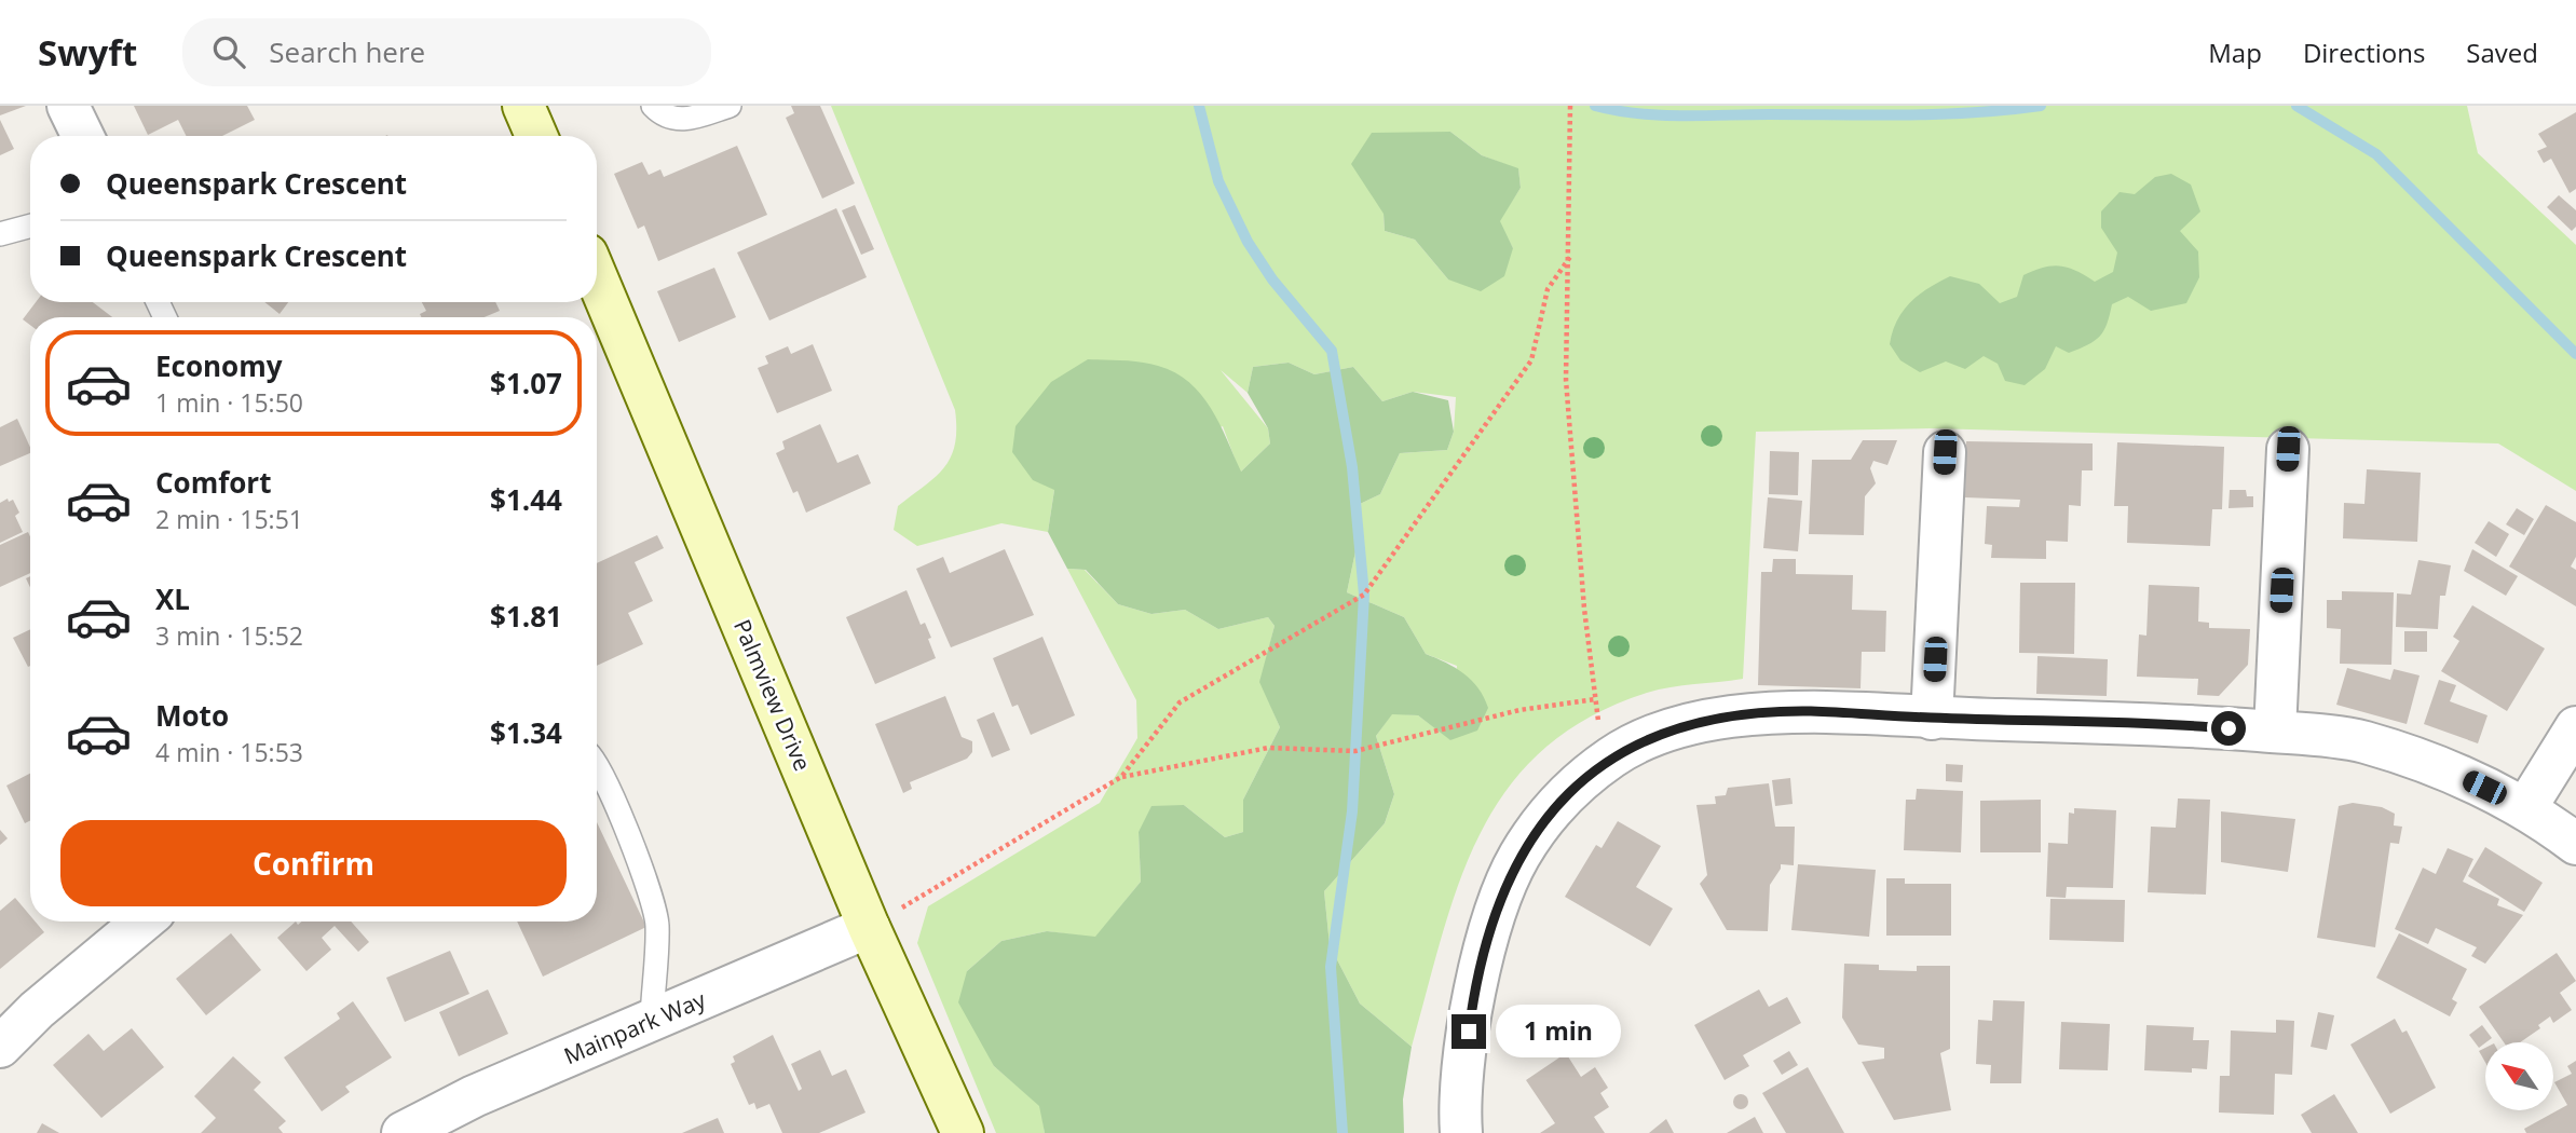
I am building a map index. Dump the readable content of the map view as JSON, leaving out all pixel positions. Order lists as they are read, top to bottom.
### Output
{
  "streets": {
    "street": ["Palmview Drive", "Mainpark Way"]
  },
  "crossings": [
    ["Palmview Drive", "Mainpark Way"]
  ],
  "north": "top left",
  "page": {
    "header": "Swyft",
    "search": "Search here",
    "nav": ["Map", "Directions", "Saved"],
    "banner": ["Queenspark Crescent", "Queenspark Crescent"],
    "list": [
      {
        "name": "Economy",
        "note": "1 min · 15:50",
        "value": "$1.07"
      },
      {
        "name": "Comfort",
        "note": "2 min · 15:51",
        "value": "$1.44"
      },
      {
        "name": "XL",
        "note": "3 min · 15:52",
        "value": "$1.81"
      },
      {
        "name": "Moto",
        "note": "4 min · 15:53",
        "value": "$1.34"
      }
    ],
    "buttons": "Confirm",
    "bubble": "1 min"
  }
}
